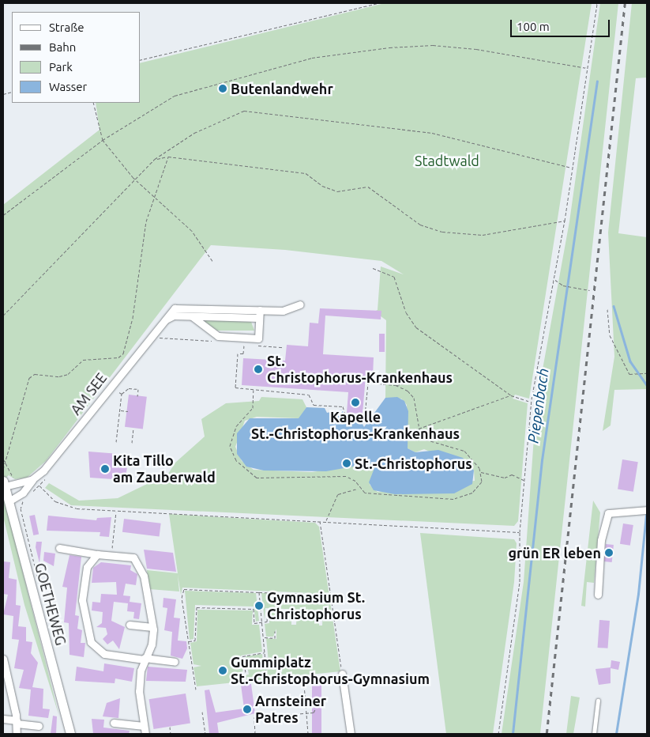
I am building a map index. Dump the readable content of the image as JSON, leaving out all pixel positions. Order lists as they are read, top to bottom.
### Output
{
  "streets": {
    "street": ["AM SEE", "GOETHEWEG"]
  },
  "crossings": [
    ["AM SEE", "GOETHEWEG"]
  ],
  "water": ["Piepenbach"],
  "parks": ["Stadtwald"],
  "places": [
    "Butenlandwehr",
    "St. Christophorus-Krankenhaus",
    "Kapelle St.-Christophorus-Krankenhaus",
    "St.-Christophorus",
    "Kita Tillo am Zauberwald",
    "grün ER leben",
    "Gymnasium St. Christophorus",
    "Gummiplatz St.-Christophorus-Gymnasium",
    "Arnsteiner Patres"
  ],
  "legend": [
    "Straße",
    "Bahn",
    "Park",
    "Wasser"
  ],
  "scale_bar": "100 m"
}
